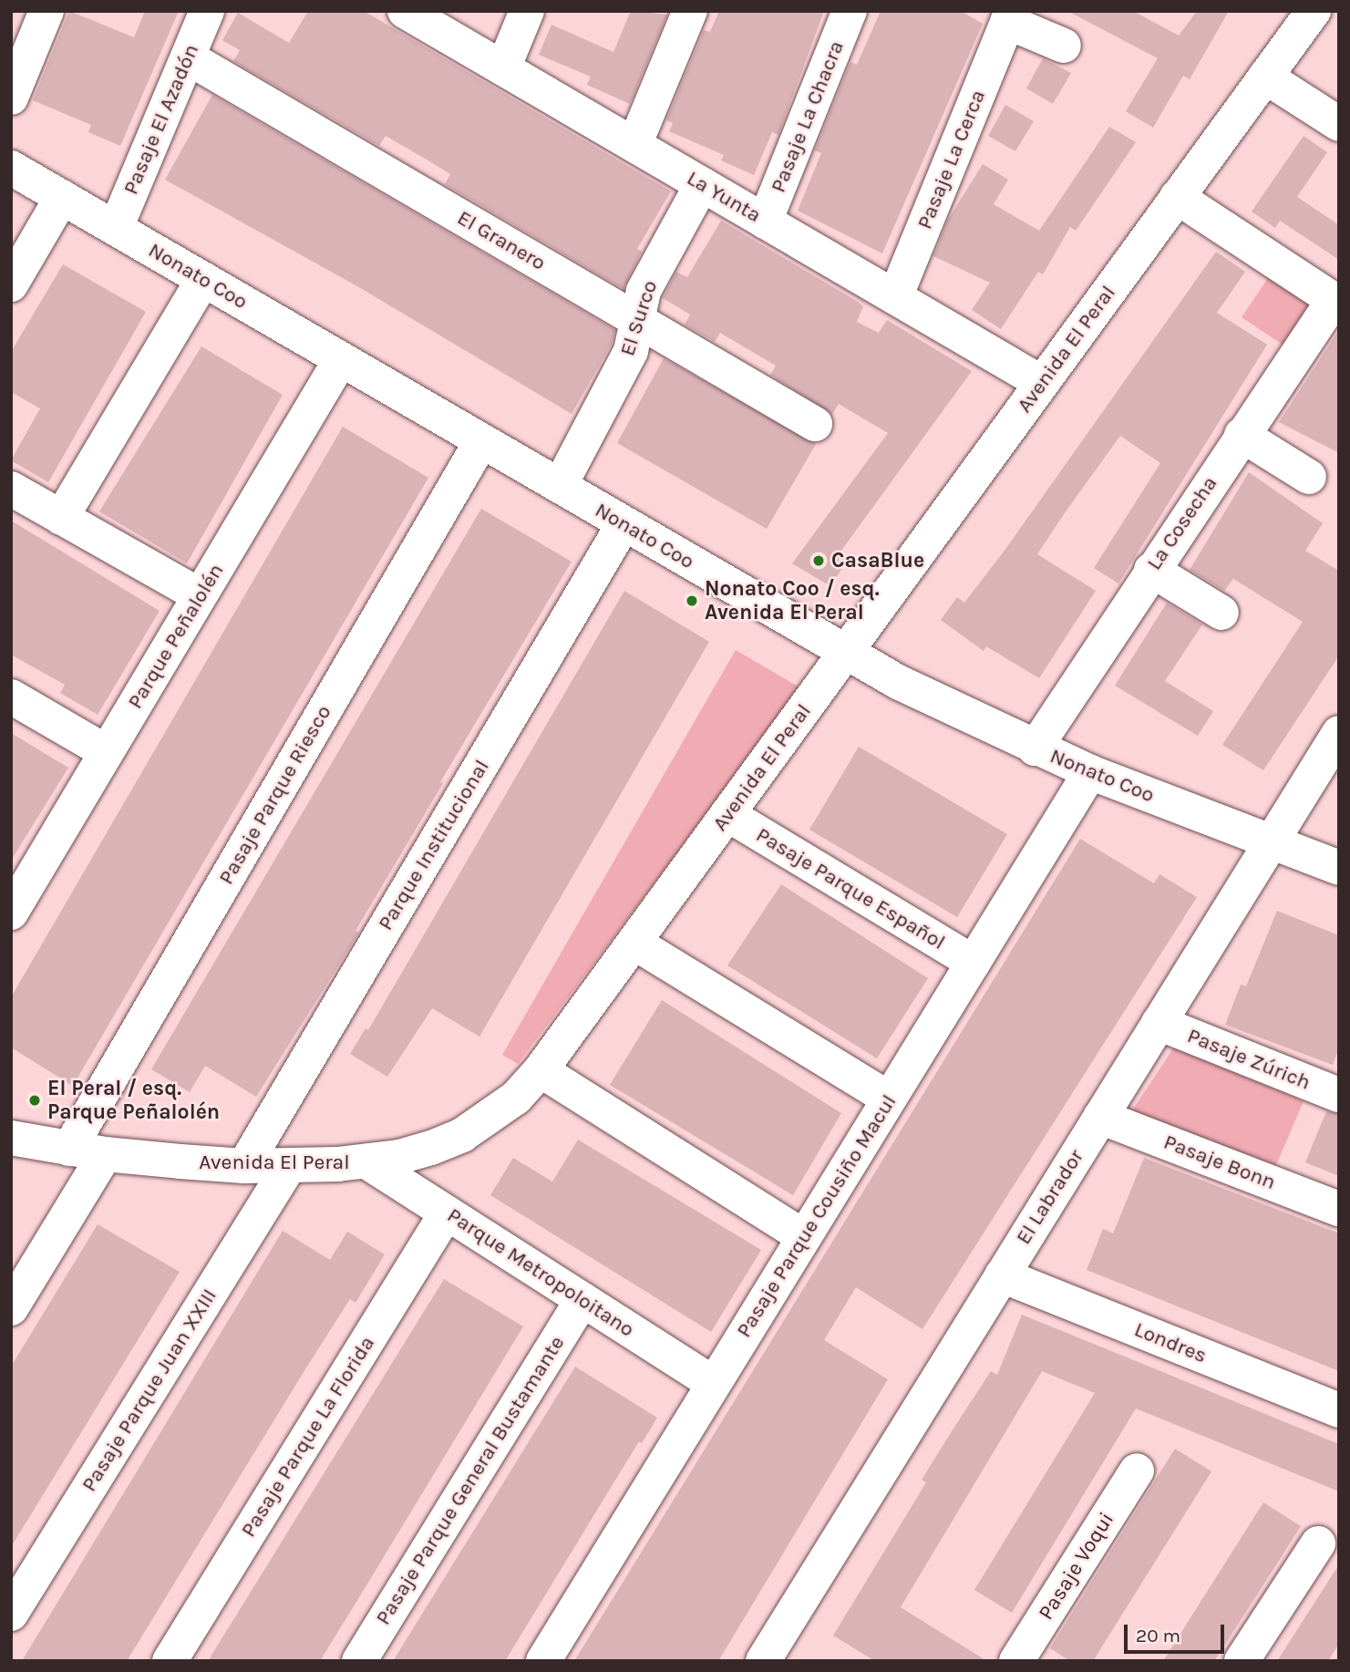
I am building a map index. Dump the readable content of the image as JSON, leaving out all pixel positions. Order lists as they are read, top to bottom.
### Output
{
  "streets": {
    "street": [
      "Pasaje La Chacra",
      "Pasaje El Azadón",
      "Pasaje La Cerca",
      "La Yunta",
      "El Granero",
      "Nonato Coo",
      "El Surco",
      "Avenida El Peral",
      "La Cosecha",
      "Parque Peñalolén",
      "Pasaje Parque Riesco",
      "Parque Institucional",
      "Pasaje Parque Español",
      "Pasaje Zúrich",
      "Pasaje Bonn",
      "El Labrador",
      "Pasaje Parque Cousiño Macul",
      "Parque Metropoloitano",
      "Londres",
      "Pasaje Parque Juan XXIII",
      "Pasaje Parque La Florida",
      "Pasaje Parque General Bustamante",
      "Pasaje Voqui"
    ]
  },
  "crossings": [
    ["Pasaje La Chacra", "La Yunta"],
    ["Pasaje El Azadón", "El Granero"],
    ["Pasaje El Azadón", "Nonato Coo"],
    ["Pasaje La Cerca", "La Yunta"],
    ["La Yunta", "El Surco"],
    ["La Yunta", "Avenida El Peral"],
    ["El Granero", "El Surco"],
    ["Nonato Coo", "El Surco"],
    ["Nonato Coo", "Avenida El Peral"],
    ["Nonato Coo", "La Cosecha"],
    ["Nonato Coo", "Parque Peñalolén"],
    ["Nonato Coo", "Pasaje Parque Riesco"],
    ["Nonato Coo", "Parque Institucional"],
    ["Nonato Coo", "El Labrador"],
    ["Nonato Coo", "Pasaje Parque Cousiño Macul"],
    ["Avenida El Peral", "Pasaje Parque Riesco"],
    ["Avenida El Peral", "Parque Institucional"],
    ["Avenida El Peral", "Pasaje Parque Español"],
    ["Avenida El Peral", "Parque Metropoloitano"],
    ["Avenida El Peral", "Pasaje Parque Juan XXIII"],
    ["Pasaje Parque Español", "Pasaje Parque Cousiño Macul"],
    ["Pasaje Zúrich", "El Labrador"],
    ["Pasaje Bonn", "El Labrador"],
    ["El Labrador", "Londres"],
    ["Pasaje Parque Cousiño Macul", "Parque Metropoloitano"],
    ["Parque Metropoloitano", "Pasaje Parque La Florida"],
    ["Parque Metropoloitano", "Pasaje Parque General Bustamante"]
  ],
  "places": ["CasaBlue", "Nonato Coo / esq. Avenida El Peral", "El Peral / esq. Parque Peñalolén"],
  "scale_bar": "20 m"
}
